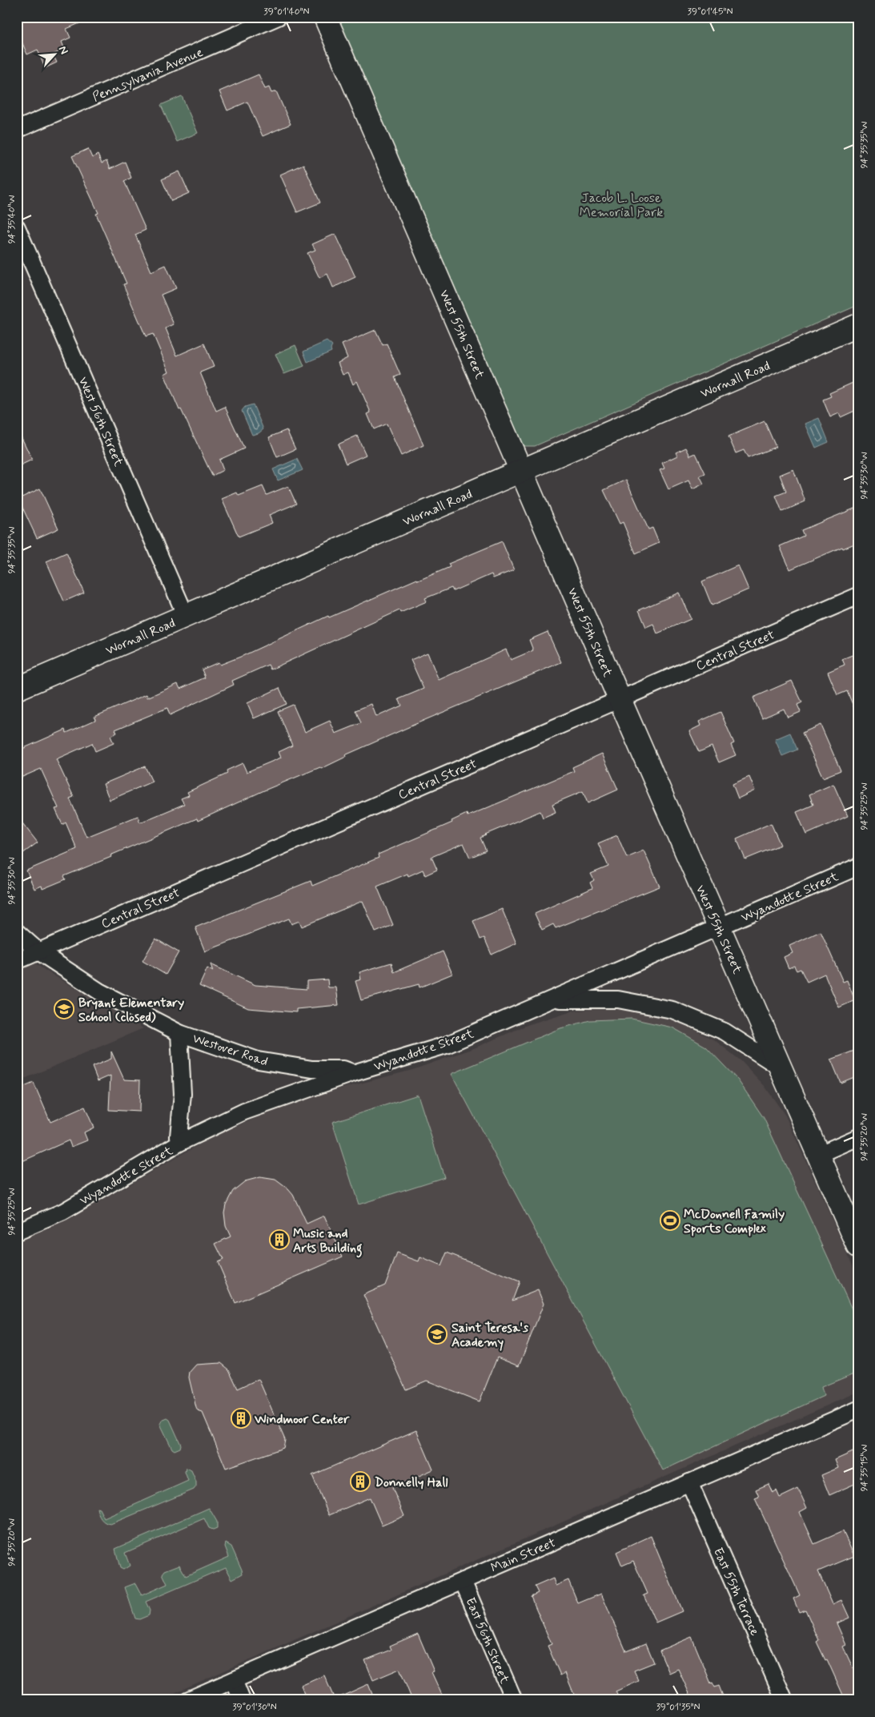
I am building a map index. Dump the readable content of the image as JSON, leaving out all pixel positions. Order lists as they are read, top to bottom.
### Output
{
  "streets": {
    "main road": ["West 55th Street", "Wornall Road"],
    "street": [
      "Pennsylvania Avenue",
      "West 56th Street",
      "Central Street",
      "Wyandotte Street",
      "Westover Road",
      "Main Street",
      "East 55th Terrace",
      "East 56th Street"
    ]
  },
  "crossings": [
    ["West 55th Street", "Wornall Road"],
    ["West 55th Street", "Central Street"],
    ["West 55th Street", "Wyandotte Street"],
    ["Wornall Road", "West 56th Street"],
    ["Central Street", "Westover Road"],
    ["Wyandotte Street", "Westover Road"],
    ["Main Street", "East 55th Terrace"],
    ["Main Street", "East 56th Street"]
  ],
  "parks": ["Jacob L. Loose Memorial Park"],
  "places": {
    "school or university": ["Bryant Elementary School (closed)", "Saint Teresa's Academy"],
    "sports": ["McDonnell Family Sports Complex"],
    "building": ["Music and Arts Building", "Windmoor Center", "Donnelly Hall"]
  },
  "north": "top right",
  "coordinates": [
    "39°01'40\"N",
    "39°01'45\"N",
    "94°35'35\"W",
    "94°35'40\"W",
    "94°35'30\"W",
    "94°35'25\"W",
    "94°35'20\"W",
    "94°35'15\"W",
    "39°01'30\"N",
    "39°01'35\"N"
  ]
}
